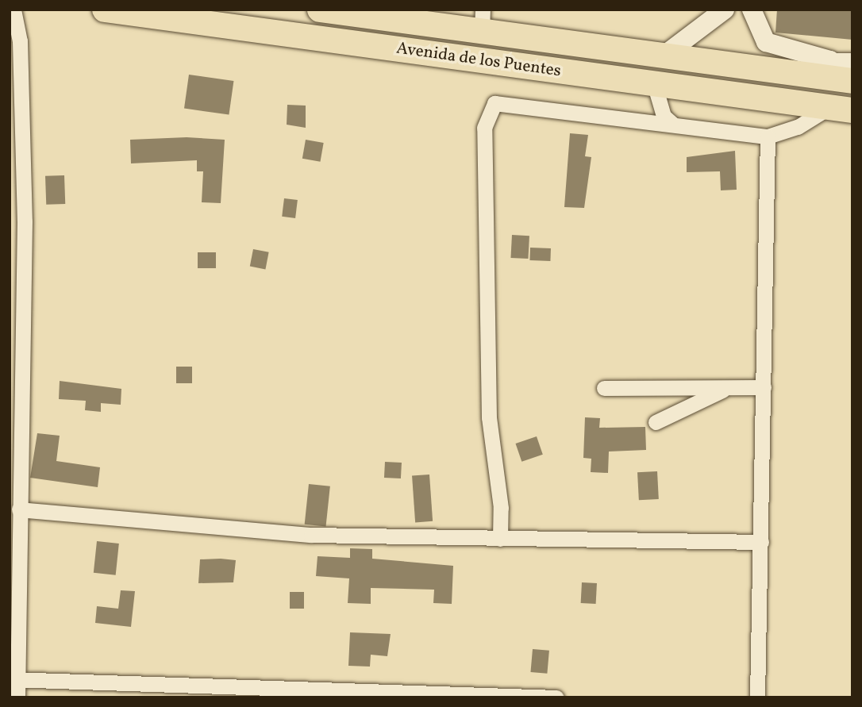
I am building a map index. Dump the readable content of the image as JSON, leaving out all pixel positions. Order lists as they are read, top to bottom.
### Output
{
  "streets": {
    "main road": ["Avenida de los Puentes"]
  }
}
